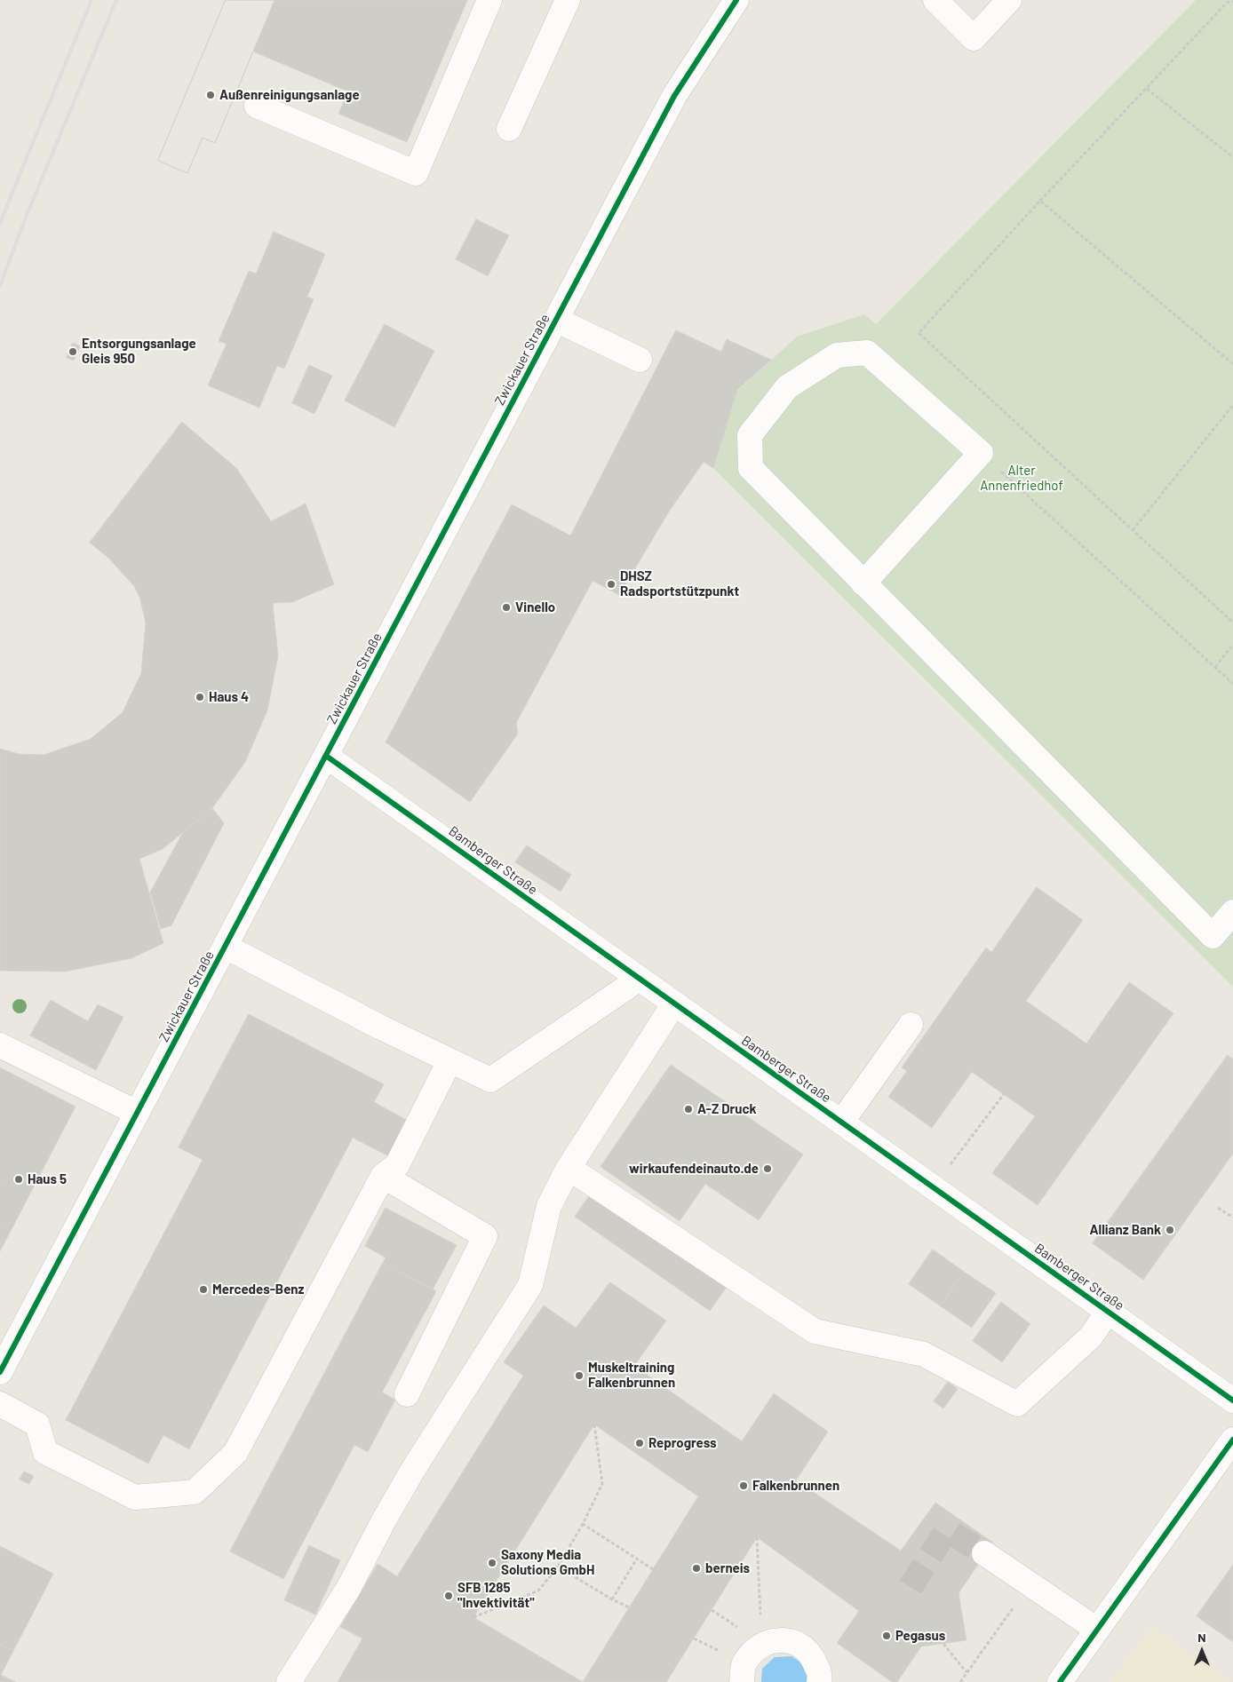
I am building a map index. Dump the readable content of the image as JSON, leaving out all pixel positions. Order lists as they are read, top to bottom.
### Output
{
  "streets": {
    "street": ["Zwickauer Straße", "Bamberger Straße"]
  },
  "crossings": [
    ["Zwickauer Straße", "Bamberger Straße"]
  ],
  "parks": ["Alter Annenfriedhof"],
  "places": [
    "Außenreinigungsanlage",
    "Entsorgungsanlage Gleis 950",
    "DHSZ Radsportstützpunkt",
    "Vinello",
    "Haus 4",
    "A-Z Druck",
    "wirkaufendeinauto.de",
    "Haus 5",
    "Allianz Bank",
    "Mercedes-Benz",
    "Muskeltraining Falkenbrunnen",
    "Reprogress",
    "Falkenbrunnen",
    "Saxony Media Solutions GmbH",
    "berneis",
    "SFB 1285 \"Invektivität\"",
    "Pegasus"
  ],
  "north": "top"
}
